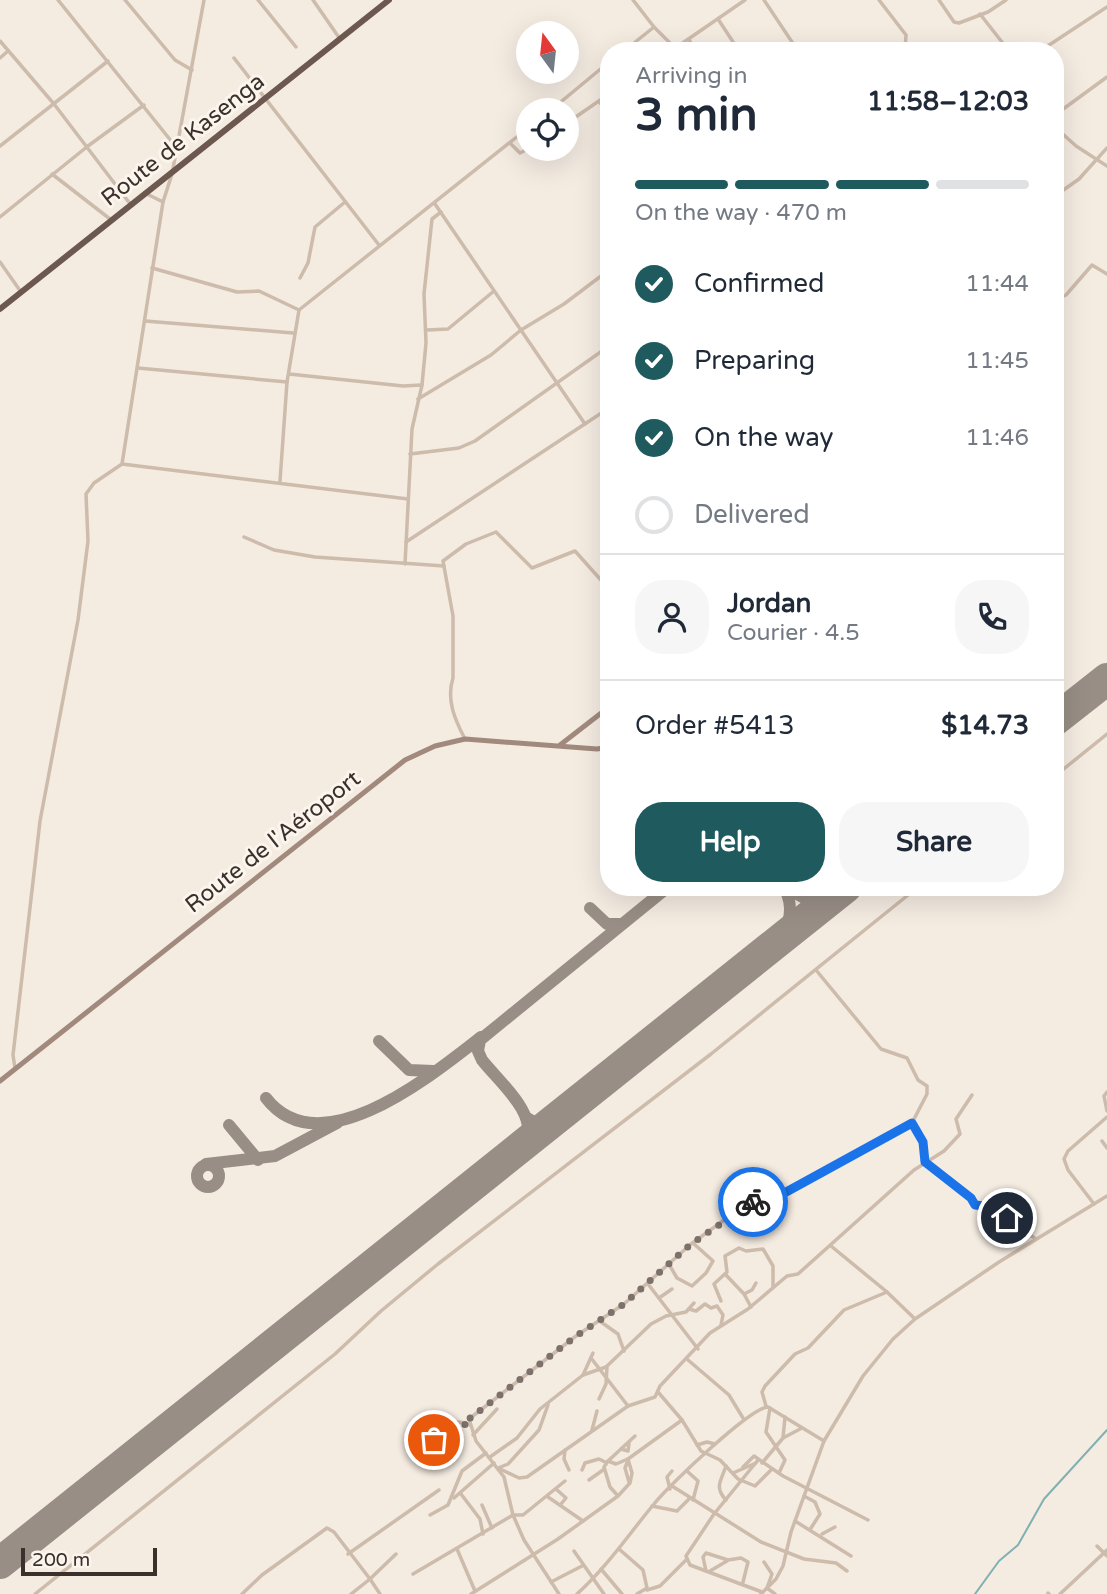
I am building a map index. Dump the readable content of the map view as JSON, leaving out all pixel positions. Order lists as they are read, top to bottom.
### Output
{
  "streets": {
    "highway": ["Route de Kasenga"],
    "main road": ["Route de l'Aéroport"]
  },
  "scale_bar": "200 m",
  "north": "top",
  "page": {
    "heading": ["3 min", "Arriving in", "11:58–12:03"],
    "panel": [
      "Jordan",
      "Courier · 4.5",
      "Order #5413",
      "$14.73"
    ],
    "bar": "On the way · 470 m",
    "list": [
      ["Confirmed", "11:44"],
      ["Preparing", "11:45"],
      ["On the way", "11:46"],
      "Delivered"
    ],
    "buttons": ["Help", "Share"],
    "scale": "200 m"
  }
}
